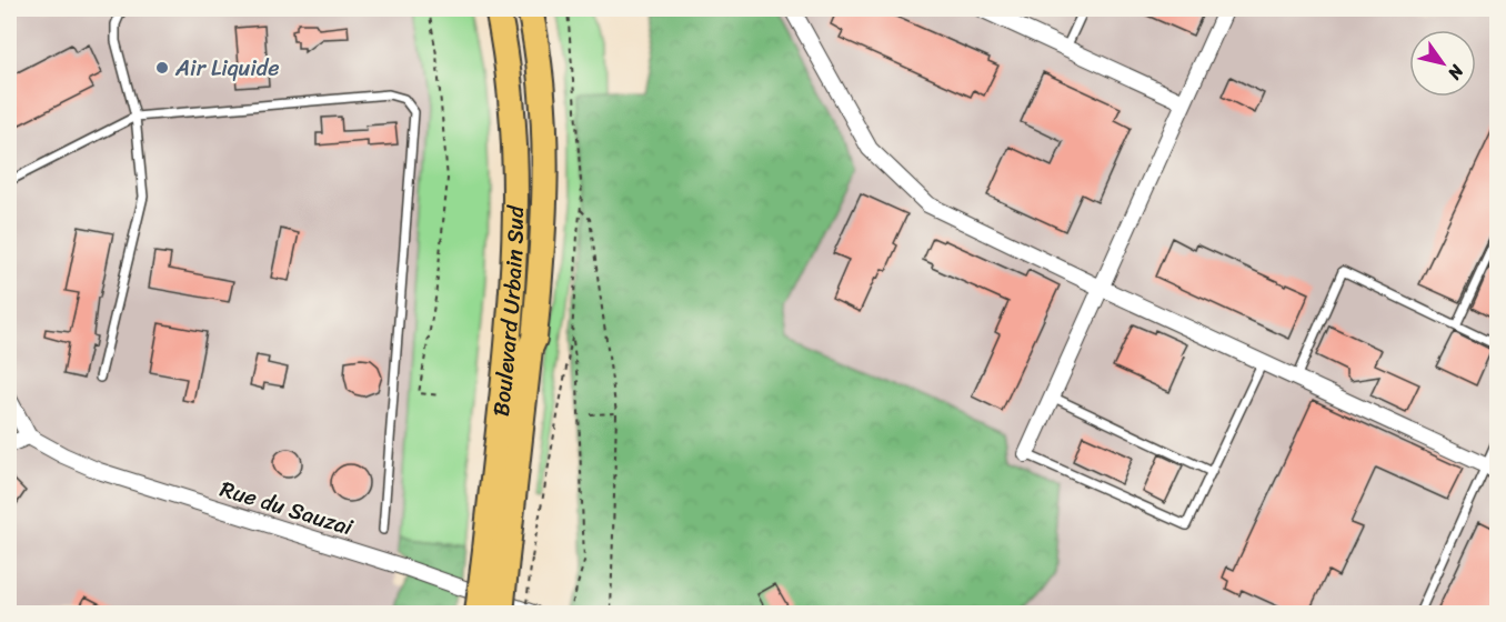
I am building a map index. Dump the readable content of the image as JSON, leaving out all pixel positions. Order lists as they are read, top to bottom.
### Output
{
  "streets": {
    "highway": ["Boulevard Urbain Sud"],
    "street": ["Rue du Sauzai"]
  },
  "places": ["Air Liquide"],
  "north": "bottom right"
}
